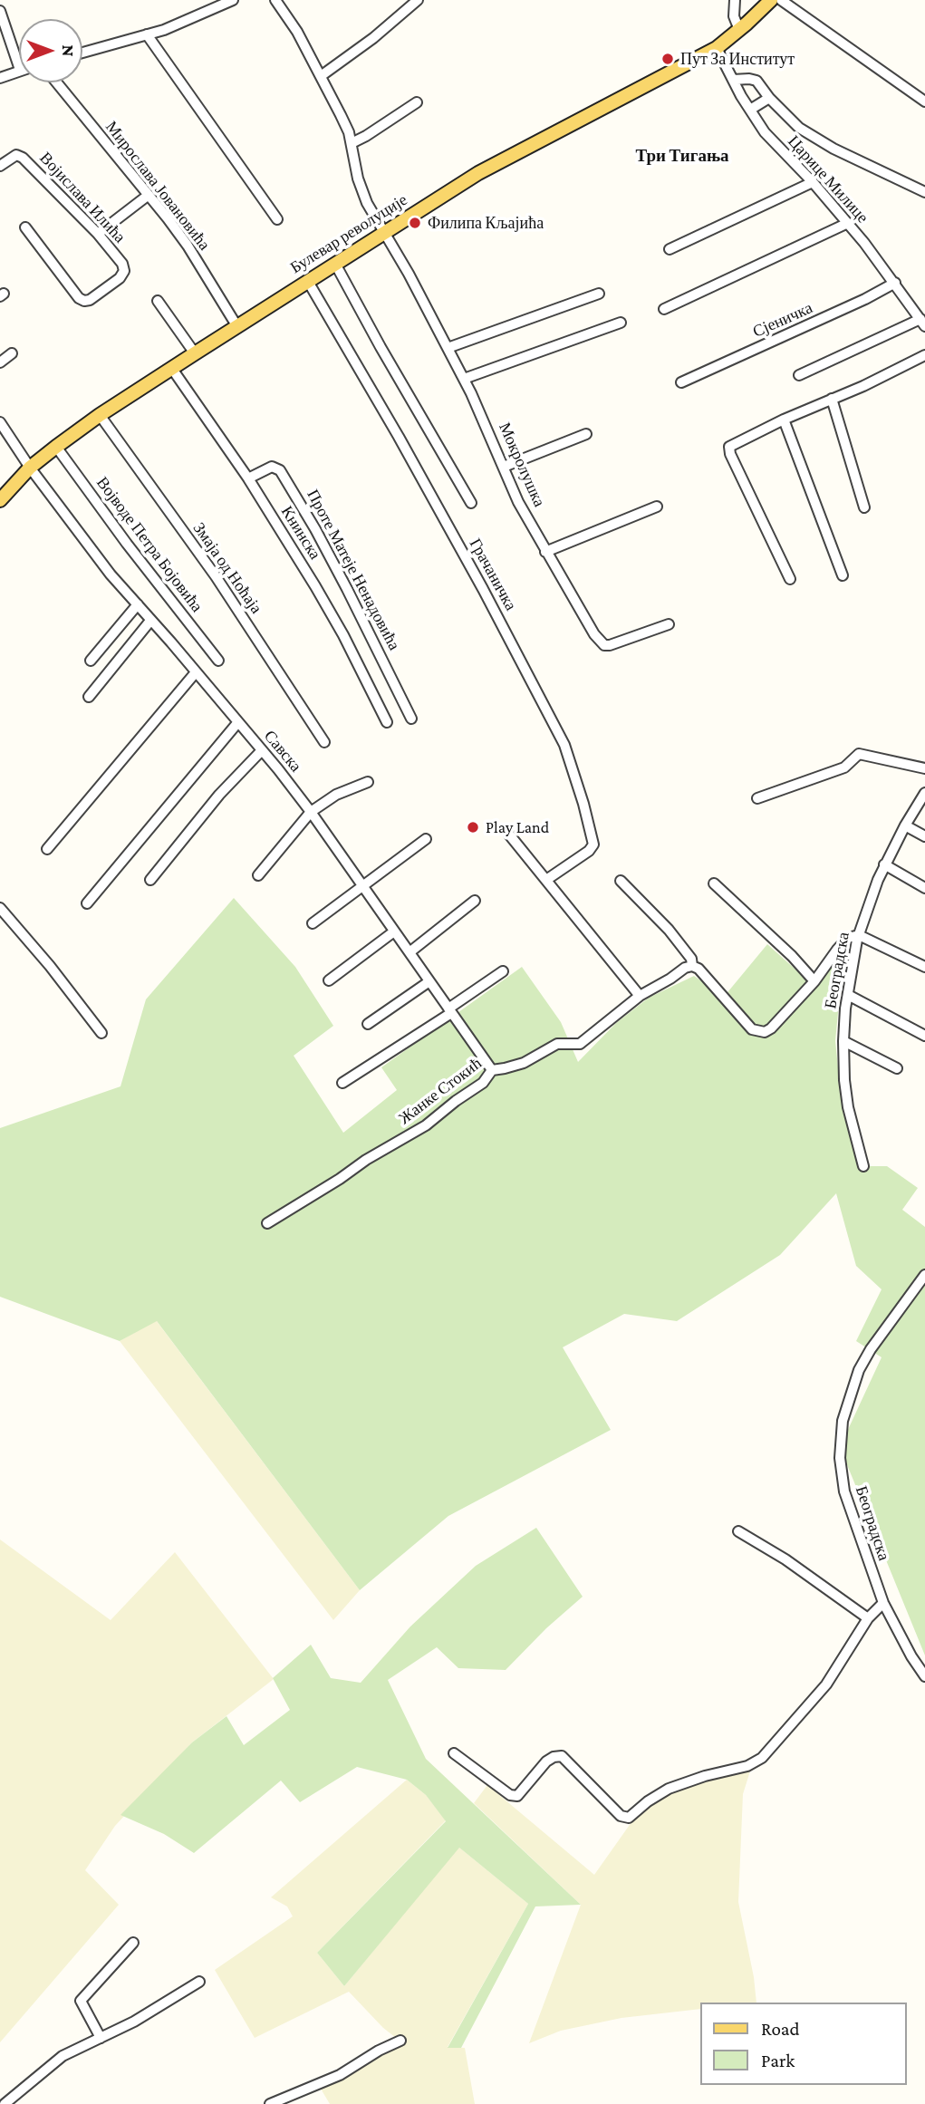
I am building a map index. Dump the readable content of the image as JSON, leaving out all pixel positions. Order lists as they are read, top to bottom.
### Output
{
  "streets": {
    "main road": ["Булевар револуције"],
    "street": [
      "Царице Милице",
      "Мирослава Јовановића",
      "Војислава Илића",
      "Сјеничка",
      "Мокролушка",
      "Книнска",
      "Војводе Петра Бојовића",
      "Змаја од Ноћаја",
      "Проте Матеје Ненадовића",
      "Грачаничка",
      "Савска",
      "Београдска",
      "Жанке Стокић"
    ]
  },
  "crossings": [
    ["Царице Милице", "Булевар револуције"],
    ["Царице Милице", "Сјеничка"],
    ["Мирослава Јовановића", "Булевар револуције"],
    ["Булевар револуције", "Мокролушка"],
    ["Булевар револуције", "Книнска"],
    ["Булевар револуције", "Војводе Петра Бојовића"],
    ["Булевар револуције", "Змаја од Ноћаја"],
    ["Булевар револуције", "Грачаничка"],
    ["Булевар револуције", "Савска"],
    ["Книнска", "Проте Матеје Ненадовића"],
    ["Савска", "Жанке Стокић"]
  ],
  "districts": ["Три Тигања"],
  "places": ["Пут За Институт", "Филипа Кљајића", "Play Land"],
  "legend": ["Road", "Park"],
  "north": "right"
}
